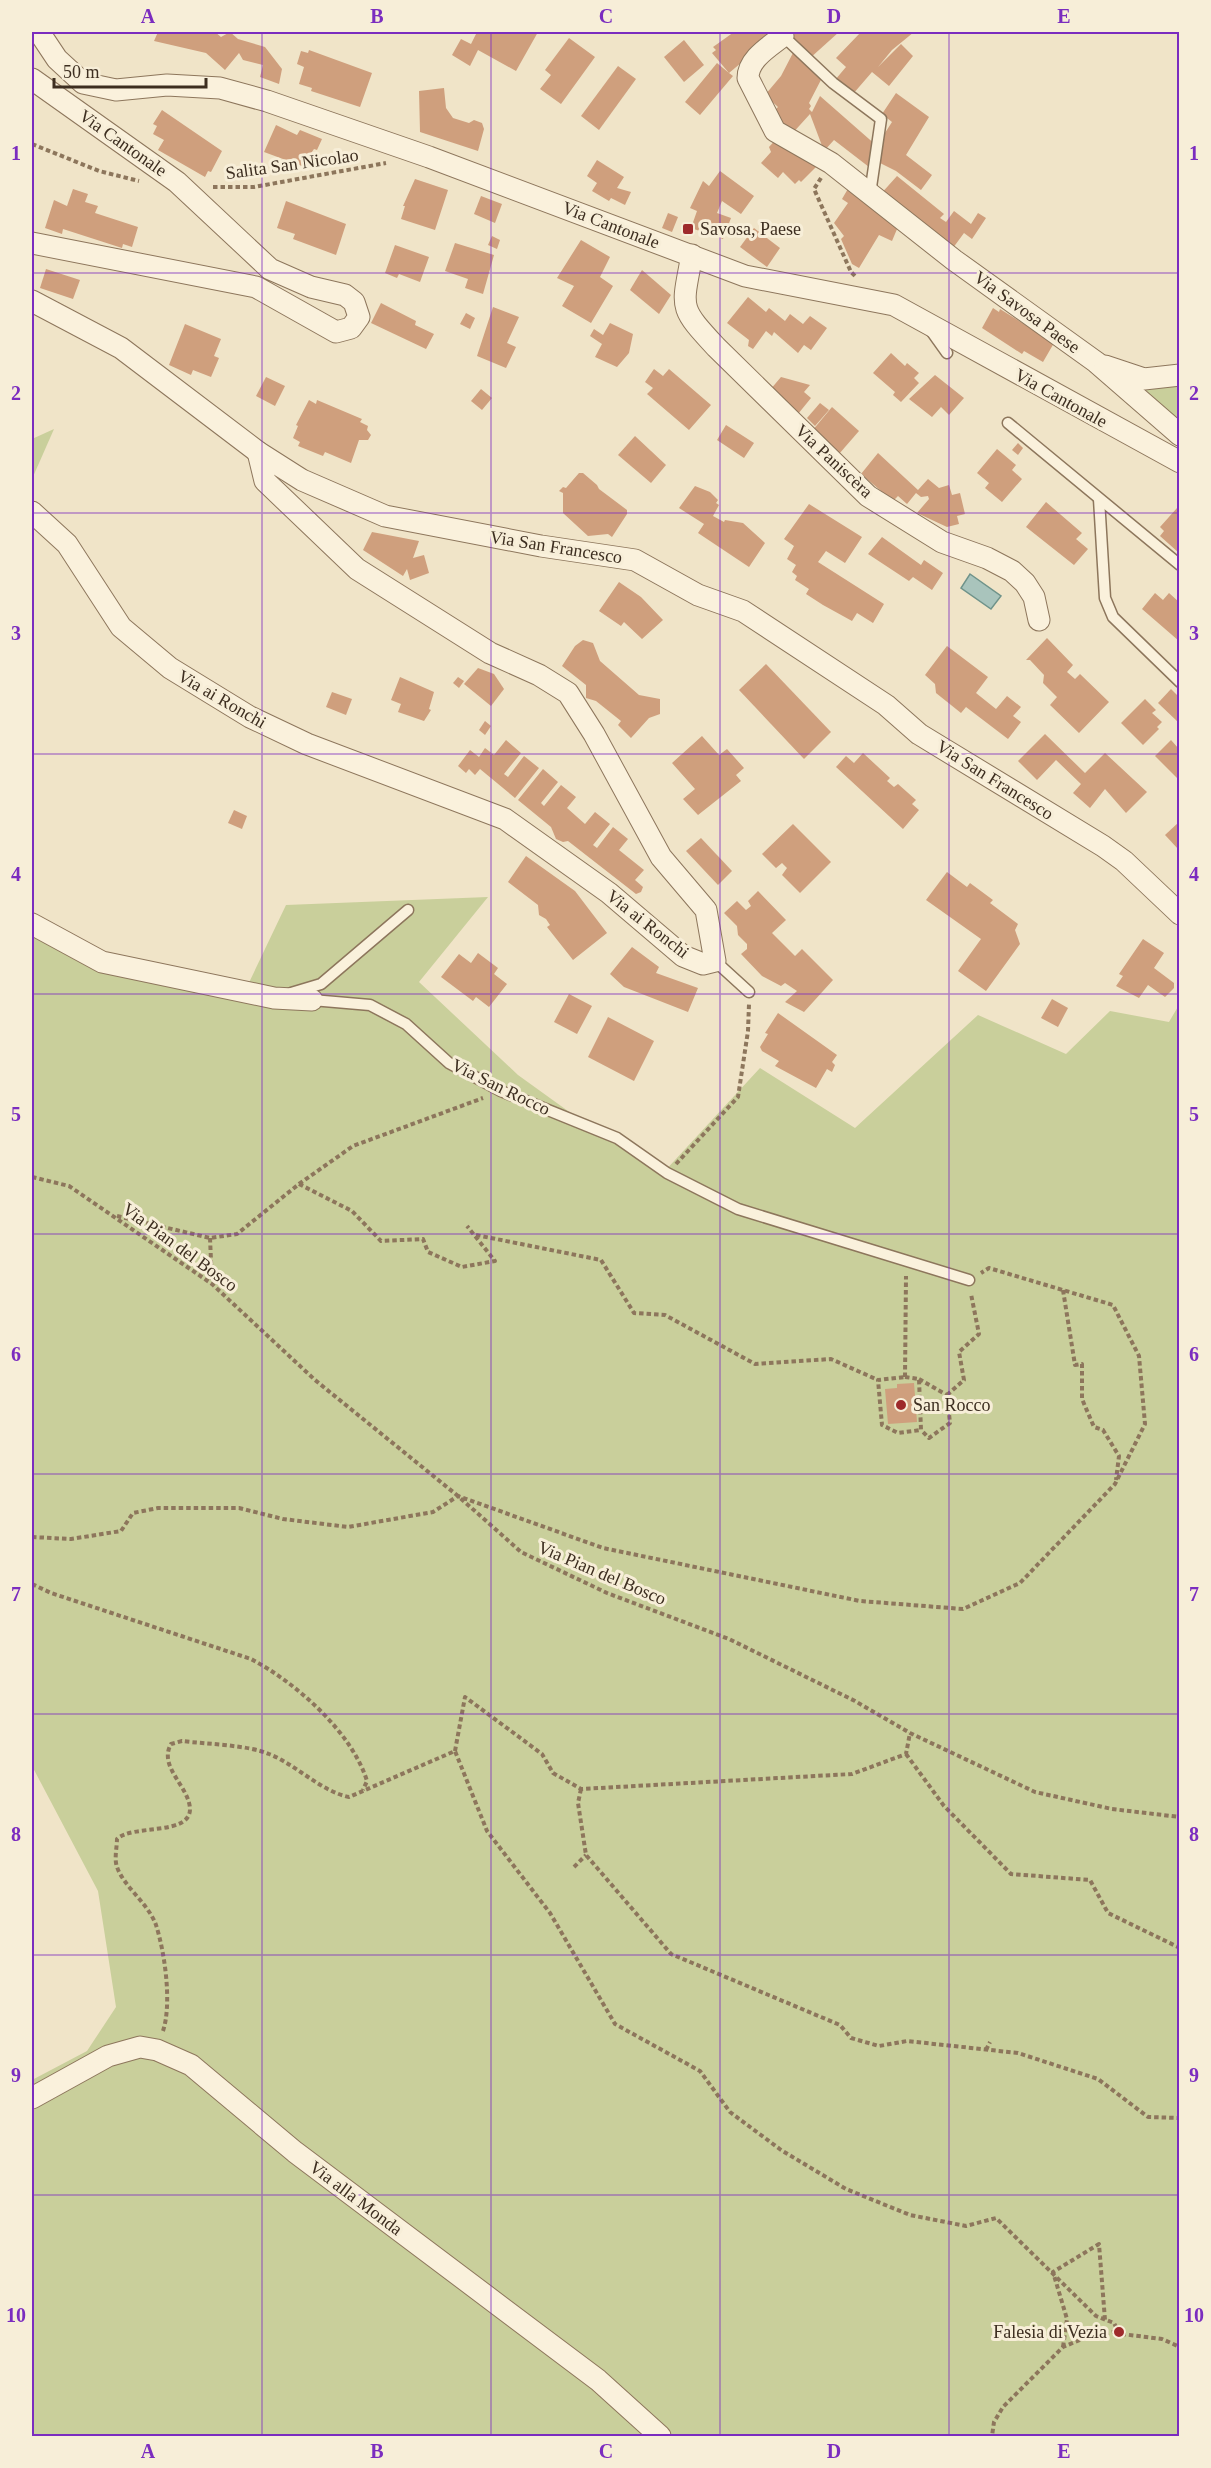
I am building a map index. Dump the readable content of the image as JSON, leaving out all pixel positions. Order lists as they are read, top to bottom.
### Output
{
  "streets": {
    "street": [
      "Via Cantonale",
      "Via Savosa Paese",
      "Via Paniscèra",
      "Via San Francesco",
      "Via ai Ronchi",
      "Via San Rocco",
      "Via alla Monda"
    ],
    "path": ["Salita San Nicolao", "Via Pian del Bosco"]
  },
  "crossings": [
    ["Via Cantonale", "Via Paniscèra"],
    ["Via San Francesco", "Via ai Ronchi"]
  ],
  "places": {
    "transit": ["Savosa, Paese"],
    "other": ["San Rocco", "Falesia di Vezia"]
  },
  "scale_bar": "50 m",
  "grid": {
    "columns": [
      "A",
      "B",
      "C",
      "D",
      "E"
    ],
    "rows": [
      "1",
      "2",
      "3",
      "4",
      "5",
      "6",
      "7",
      "8",
      "9",
      "10"
    ]
  }
}
